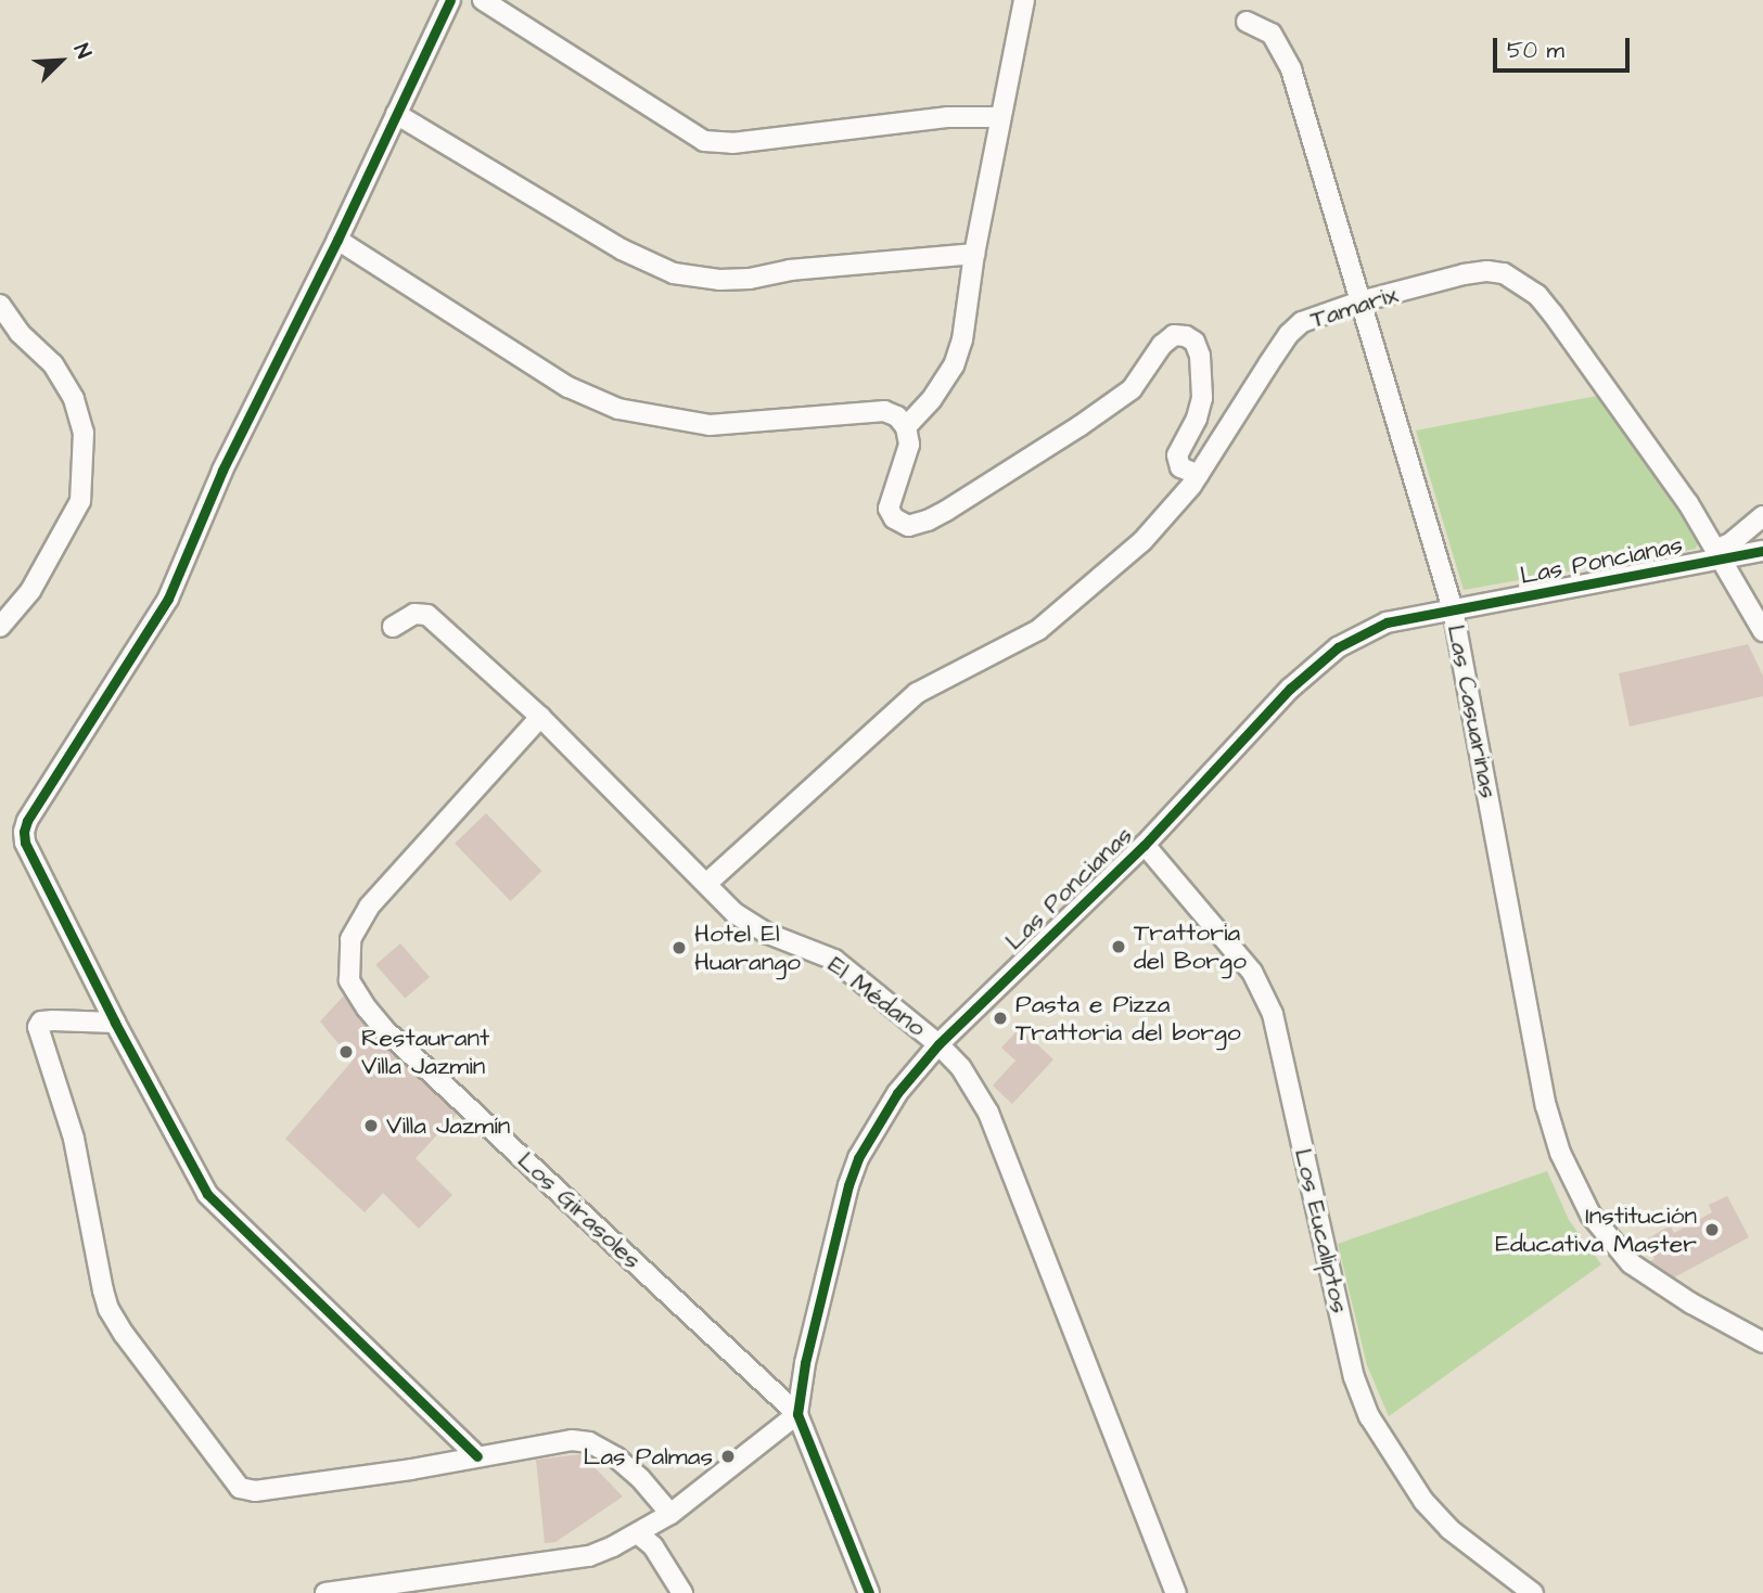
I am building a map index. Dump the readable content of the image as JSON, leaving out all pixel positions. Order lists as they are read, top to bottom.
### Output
{
  "streets": {
    "street": [
      "Tamarix",
      "Las Poncianas",
      "Las Casuarinas",
      "El Médano",
      "Los Girasoles",
      "Los Eucaliptos"
    ]
  },
  "crossings": [
    ["Tamarix", "Las Poncianas"],
    ["Tamarix", "Las Casuarinas"],
    ["Tamarix", "El Médano"],
    ["Las Poncianas", "Las Casuarinas"],
    ["Las Poncianas", "El Médano"],
    ["Las Poncianas", "Los Girasoles"],
    ["Las Poncianas", "Los Eucaliptos"],
    ["El Médano", "Los Girasoles"]
  ],
  "places": [
    "Trattoria del Borgo",
    "Hotel El Huarango",
    "Pasta e Pizza Trattoria del borgo",
    "Restaurant Villa Jazmin",
    "Villa Jazmín",
    "Institución Educativa Master",
    "Las Palmas"
  ],
  "scale_bar": "50 m",
  "north": "top right"
}
